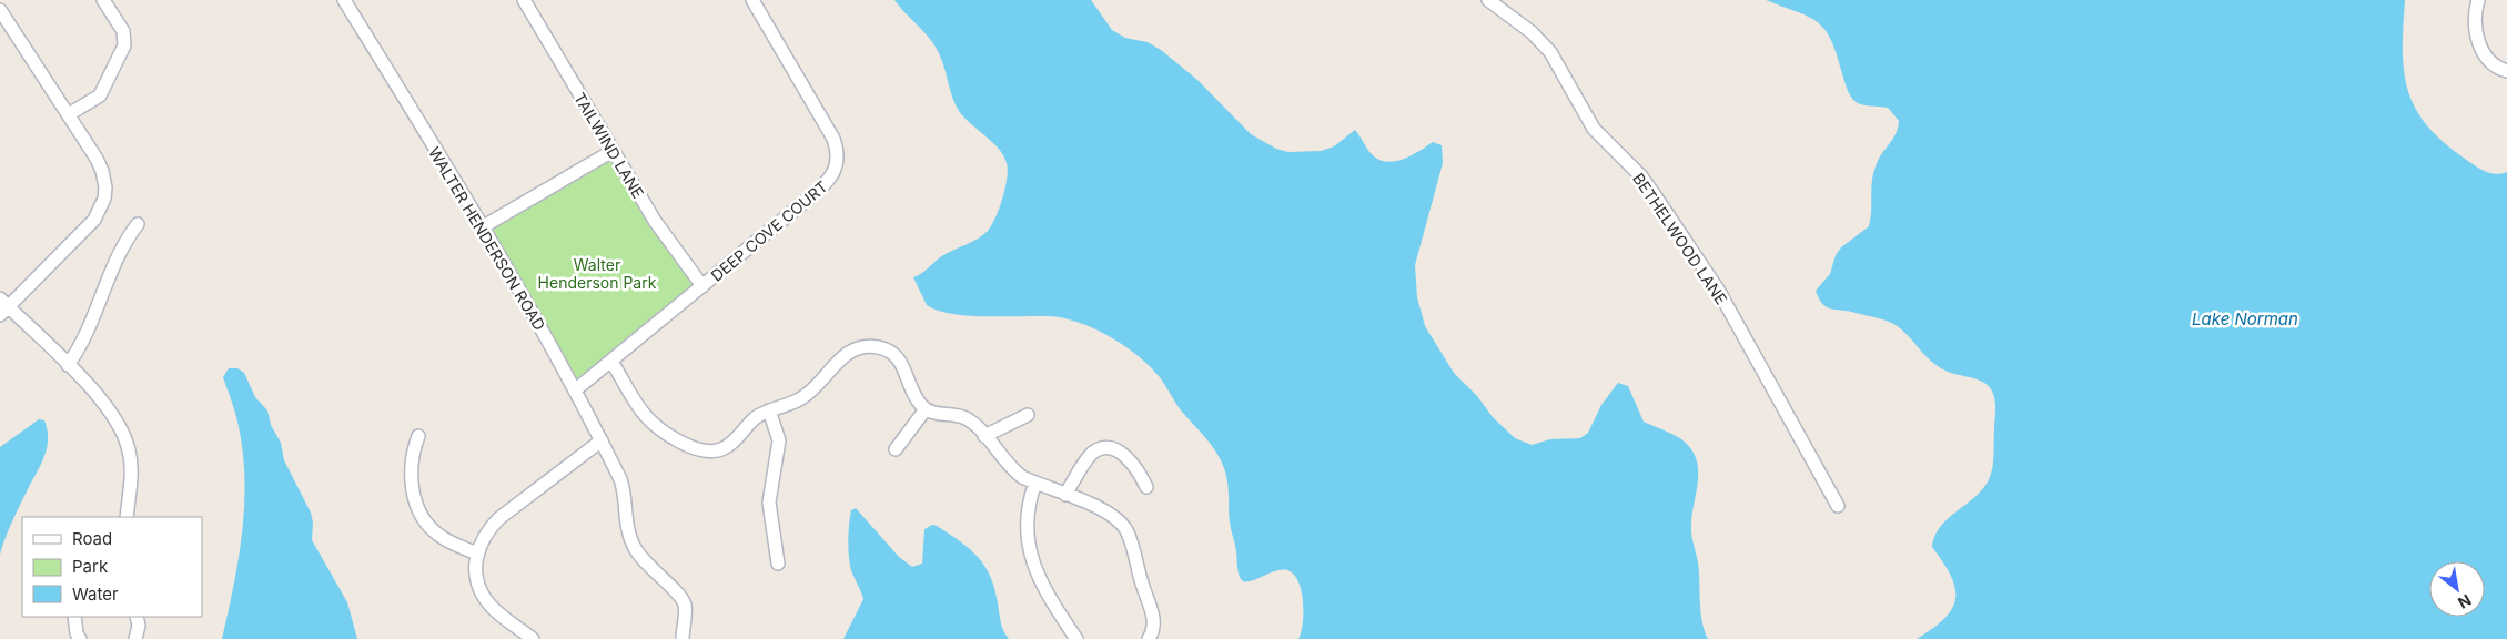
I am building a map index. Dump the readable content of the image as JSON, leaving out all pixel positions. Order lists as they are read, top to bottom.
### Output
{
  "streets": {
    "street": [
      "TAILWIND LANE",
      "DEEP COVE COURT",
      "WALTER HENDERSON ROAD",
      "BETHELWOOD LANE"
    ]
  },
  "crossings": [
    ["TAILWIND LANE", "DEEP COVE COURT"],
    ["DEEP COVE COURT", "WALTER HENDERSON ROAD"]
  ],
  "water": ["Lake Norman"],
  "parks": ["Walter Henderson Park"],
  "legend": ["Road", "Park", "Water"],
  "north": "bottom right"
}
